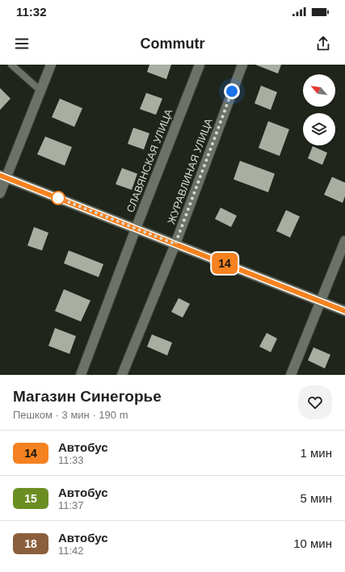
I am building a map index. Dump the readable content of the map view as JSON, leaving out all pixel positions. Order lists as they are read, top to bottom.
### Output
{
  "streets": {
    "street": ["СЛАВЯНСКАЯ УЛИЦА", "ЖУРАВЛИНАЯ УЛИЦА"]
  },
  "lines": ["bus line 14"],
  "north": "top left",
  "page": {
    "status": "11:32",
    "header": "Commutr",
    "on_map": "14",
    "heading": ["Магазин Синегорье", "Пешком · 3 мин · 190 m"],
    "list": [
      {
        "mark": "14",
        "name": "Автобус",
        "note": "11:33",
        "value": "1 мин"
      },
      {
        "mark": "15",
        "name": "Автобус",
        "note": "11:37",
        "value": "5 мин"
      },
      {
        "mark": "18",
        "name": "Автобус",
        "note": "11:42",
        "value": "10 мин"
      }
    ]
  }
}
